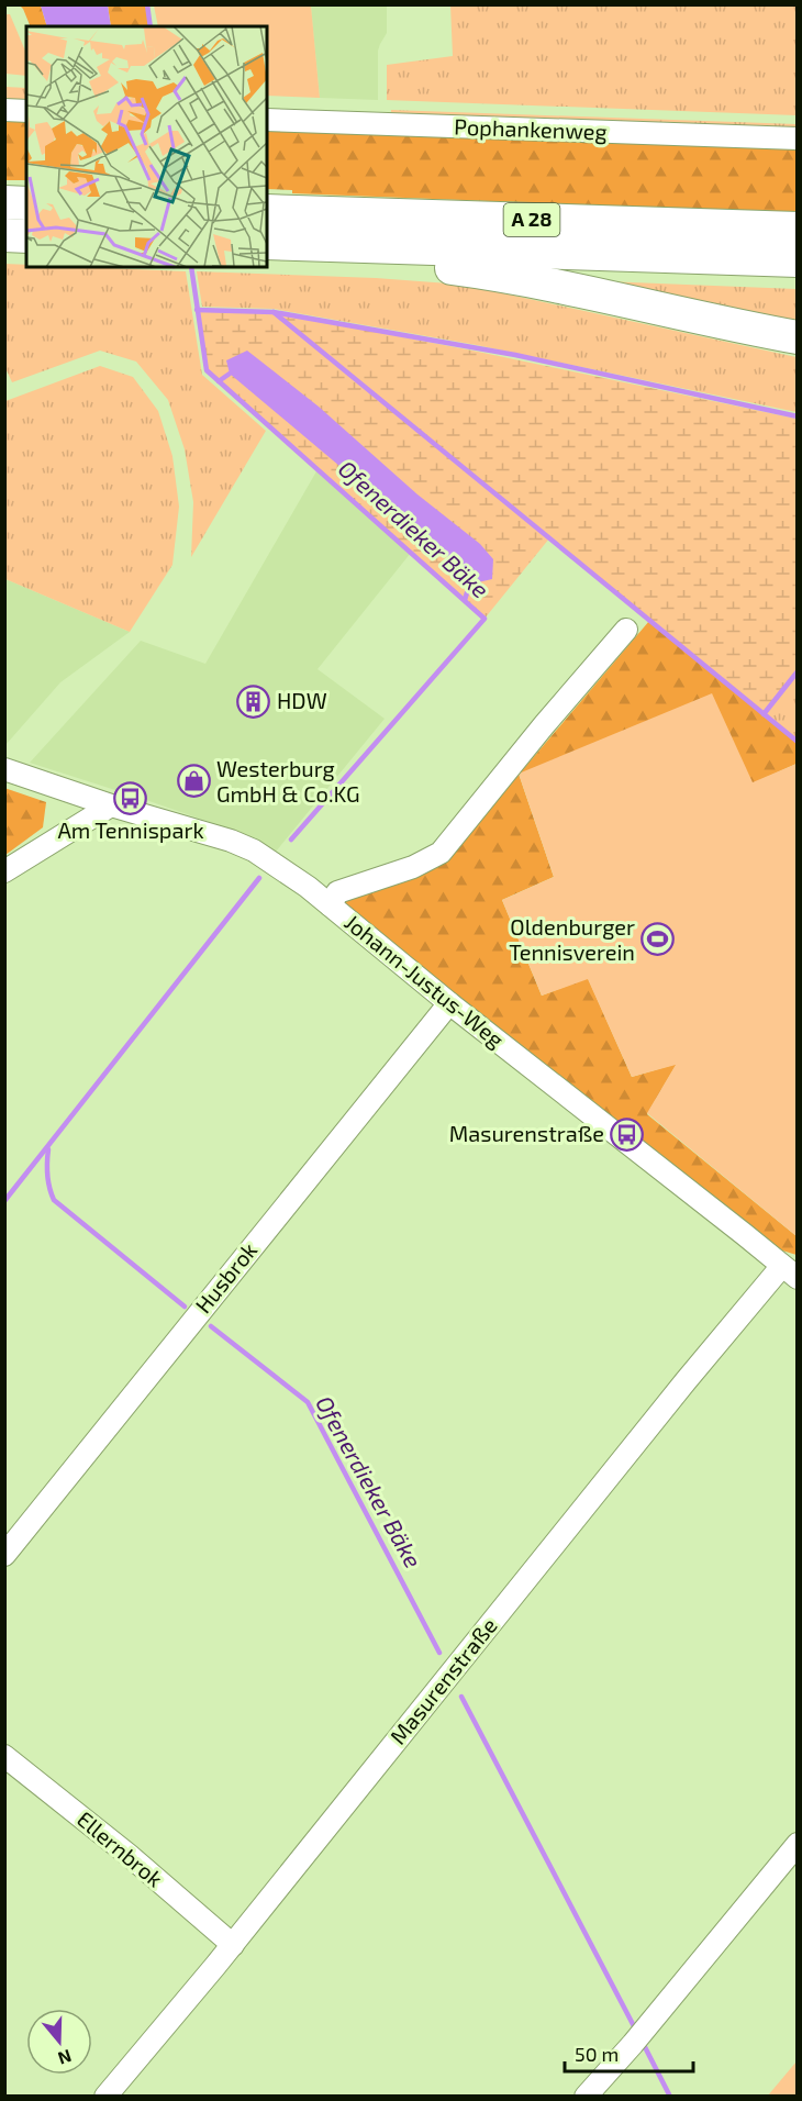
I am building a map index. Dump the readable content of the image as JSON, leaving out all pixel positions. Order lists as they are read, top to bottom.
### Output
{
  "streets": {
    "highway": ["A 28"],
    "street": [
      "Pophankenweg",
      "Johann-Justus-Weg",
      "Husbrok",
      "Masurenstraße",
      "Ellernbrok"
    ]
  },
  "crossings": [
    ["Johann-Justus-Weg", "Husbrok"],
    ["Johann-Justus-Weg", "Masurenstraße"],
    ["Masurenstraße", "Ellernbrok"]
  ],
  "water": ["Ofenerdieker Bäke"],
  "places": {
    "building": ["HDW"],
    "shop": ["Westerburg GmbH & Co.KG"],
    "bus stop": ["Am Tennispark", "Masurenstraße"],
    "sports": ["Oldenburger Tennisverein"]
  },
  "scale_bar": "50 m",
  "north": "bottom"
}
